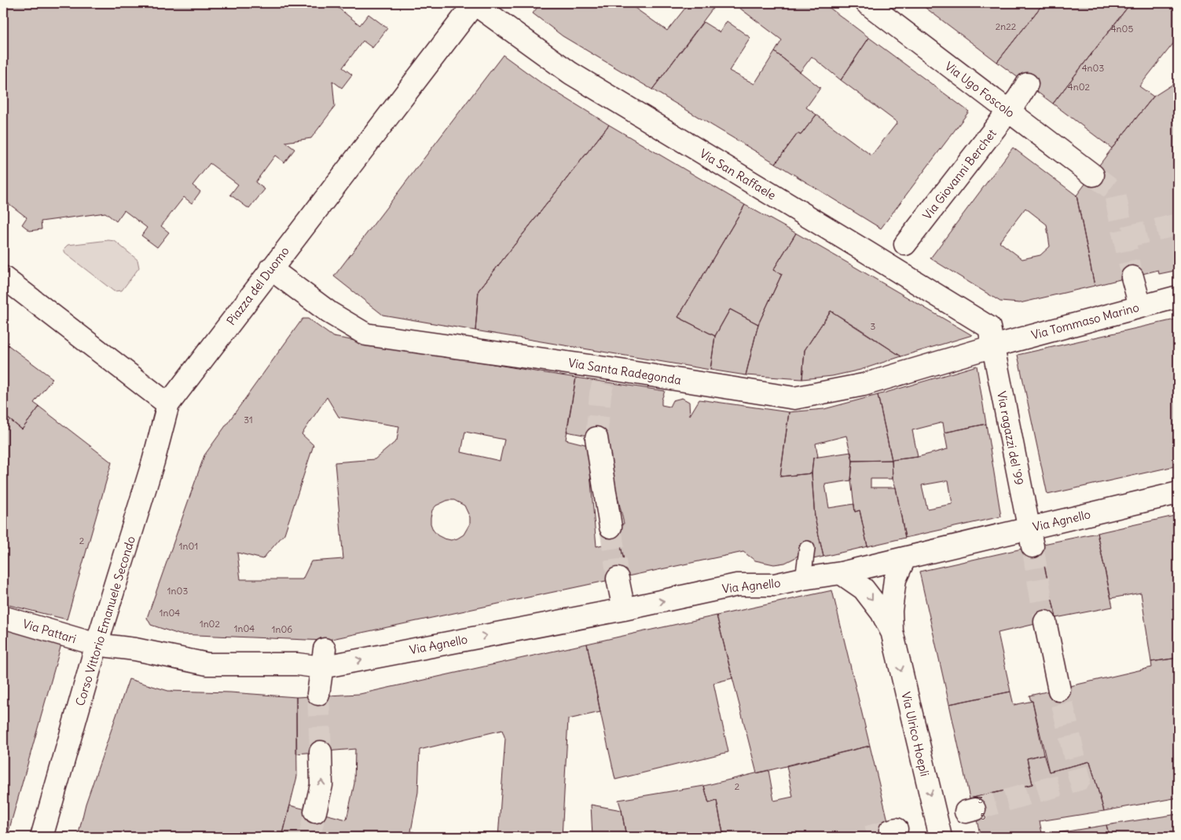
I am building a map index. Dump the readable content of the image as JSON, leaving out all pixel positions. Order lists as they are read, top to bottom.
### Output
{
  "streets": {
    "street": [
      "Via Ugo Foscolo",
      "Via San Raffaele",
      "Via Giovanni Berchet",
      "Piazza del Duomo",
      "Via Tommaso Marino",
      "Via Santa Radegonda",
      "Via ragazzi del '99",
      "Via Agnello",
      "Corso Vittorio Emanuele Secondo",
      "Via Pattari",
      "Via Ulrico Hoepli"
    ]
  },
  "crossings": [
    ["Via Ugo Foscolo", "Via Giovanni Berchet"],
    ["Via San Raffaele", "Piazza del Duomo"],
    ["Via San Raffaele", "Via Tommaso Marino"],
    ["Via San Raffaele", "Via Santa Radegonda"],
    ["Via San Raffaele", "Via ragazzi del '99"],
    ["Piazza del Duomo", "Via Santa Radegonda"],
    ["Piazza del Duomo", "Corso Vittorio Emanuele Secondo"],
    ["Via Tommaso Marino", "Via Santa Radegonda"],
    ["Via Tommaso Marino", "Via ragazzi del '99"],
    ["Via Santa Radegonda", "Via ragazzi del '99"],
    ["Via ragazzi del '99", "Via Agnello"],
    ["Via Agnello", "Corso Vittorio Emanuele Secondo"],
    ["Via Agnello", "Via Pattari"],
    ["Via Agnello", "Via Ulrico Hoepli"],
    ["Corso Vittorio Emanuele Secondo", "Via Pattari"]
  ],
  "one_way": ["Via Agnello", "Via Ulrico Hoepli"],
  "house_numbers": [
    "2n22",
    "4n05",
    "4n03",
    "4n02",
    "3",
    "31",
    "2",
    "1n01",
    "1n03",
    "1n04",
    "1n02",
    "1n04",
    "1n06",
    "2",
    "3",
    "5"
  ]
}
